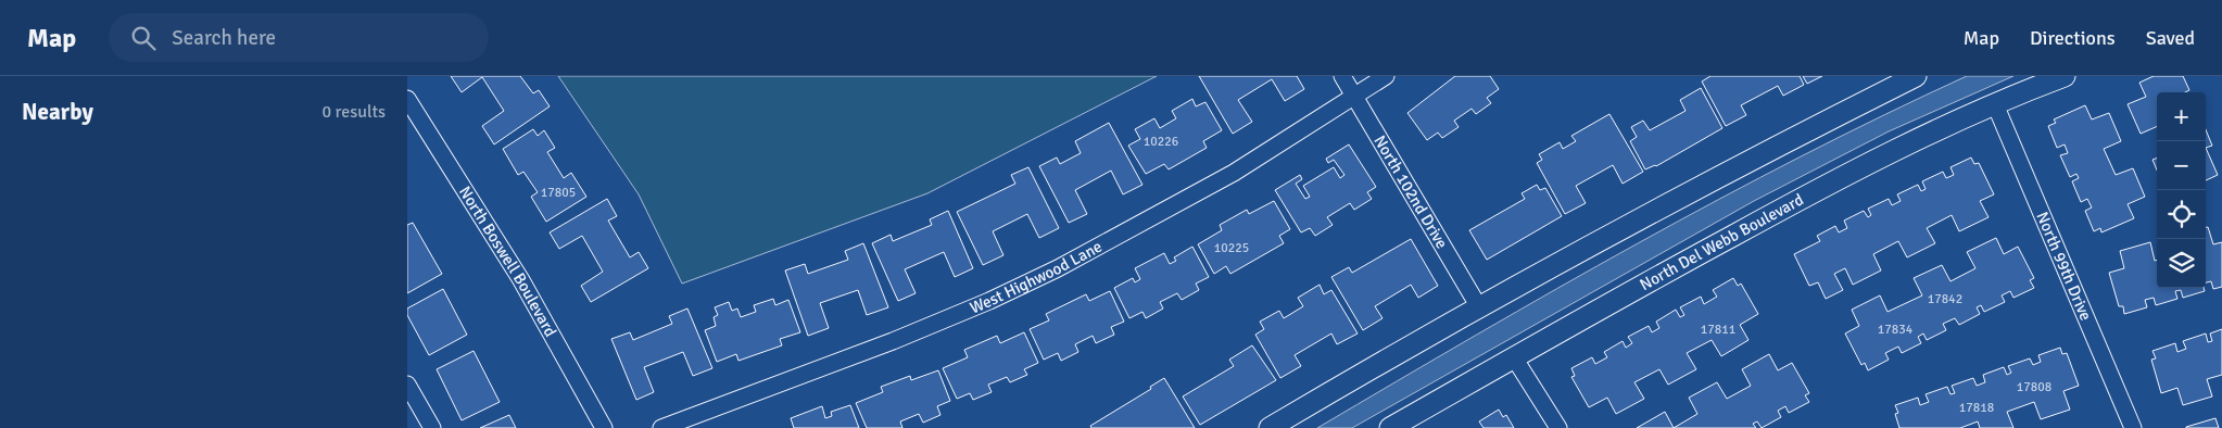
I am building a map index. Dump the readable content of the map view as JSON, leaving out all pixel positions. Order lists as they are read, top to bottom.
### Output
{
  "streets": {
    "street": [
      "North 102nd Drive",
      "North Del Webb Boulevard",
      "North Boswell Boulevard",
      "North 99th Drive",
      "West Highwood Lane"
    ]
  },
  "crossings": [
    ["North 102nd Drive", "West Highwood Lane"],
    ["North Del Webb Boulevard", "North 99th Drive"]
  ],
  "house_numbers": [
    "10226",
    "17805",
    "10225",
    "17842",
    "17811",
    "17834",
    "17808",
    "17818"
  ],
  "page": {
    "header": "Map",
    "search": "Search here",
    "nav": ["Map", "Directions", "Saved"],
    "heading": ["Nearby", "0 results"],
    "map_buttons": ["+", "−"]
  }
}
